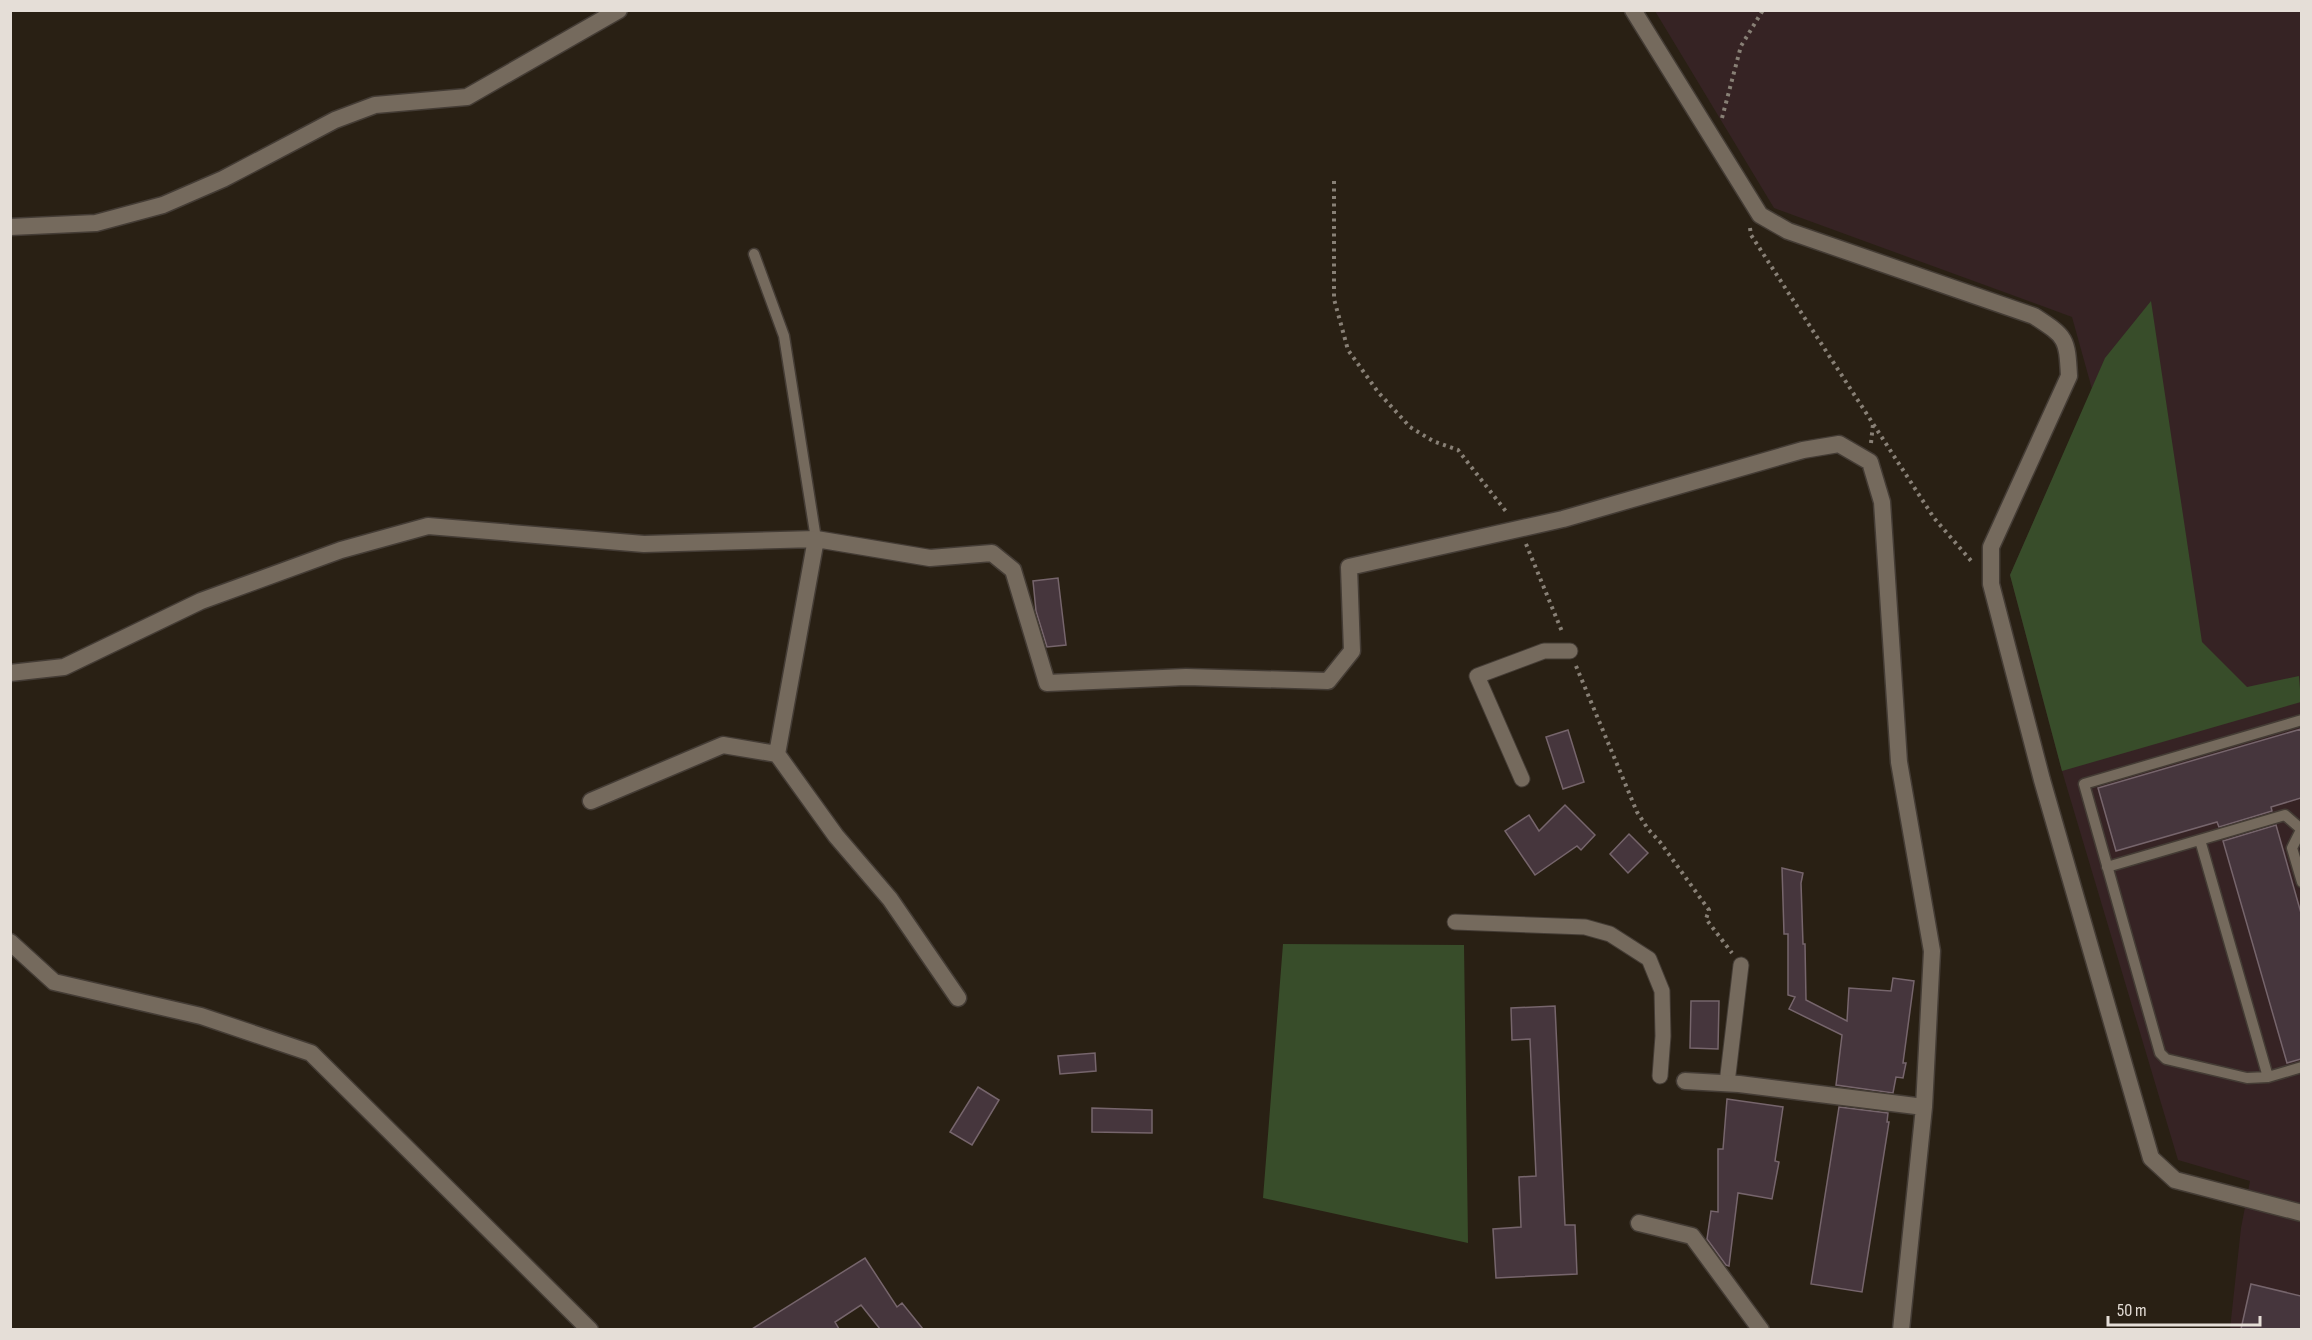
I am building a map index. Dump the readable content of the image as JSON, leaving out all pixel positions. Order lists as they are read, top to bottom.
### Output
{
  "scale_bar": "50 m"
}
